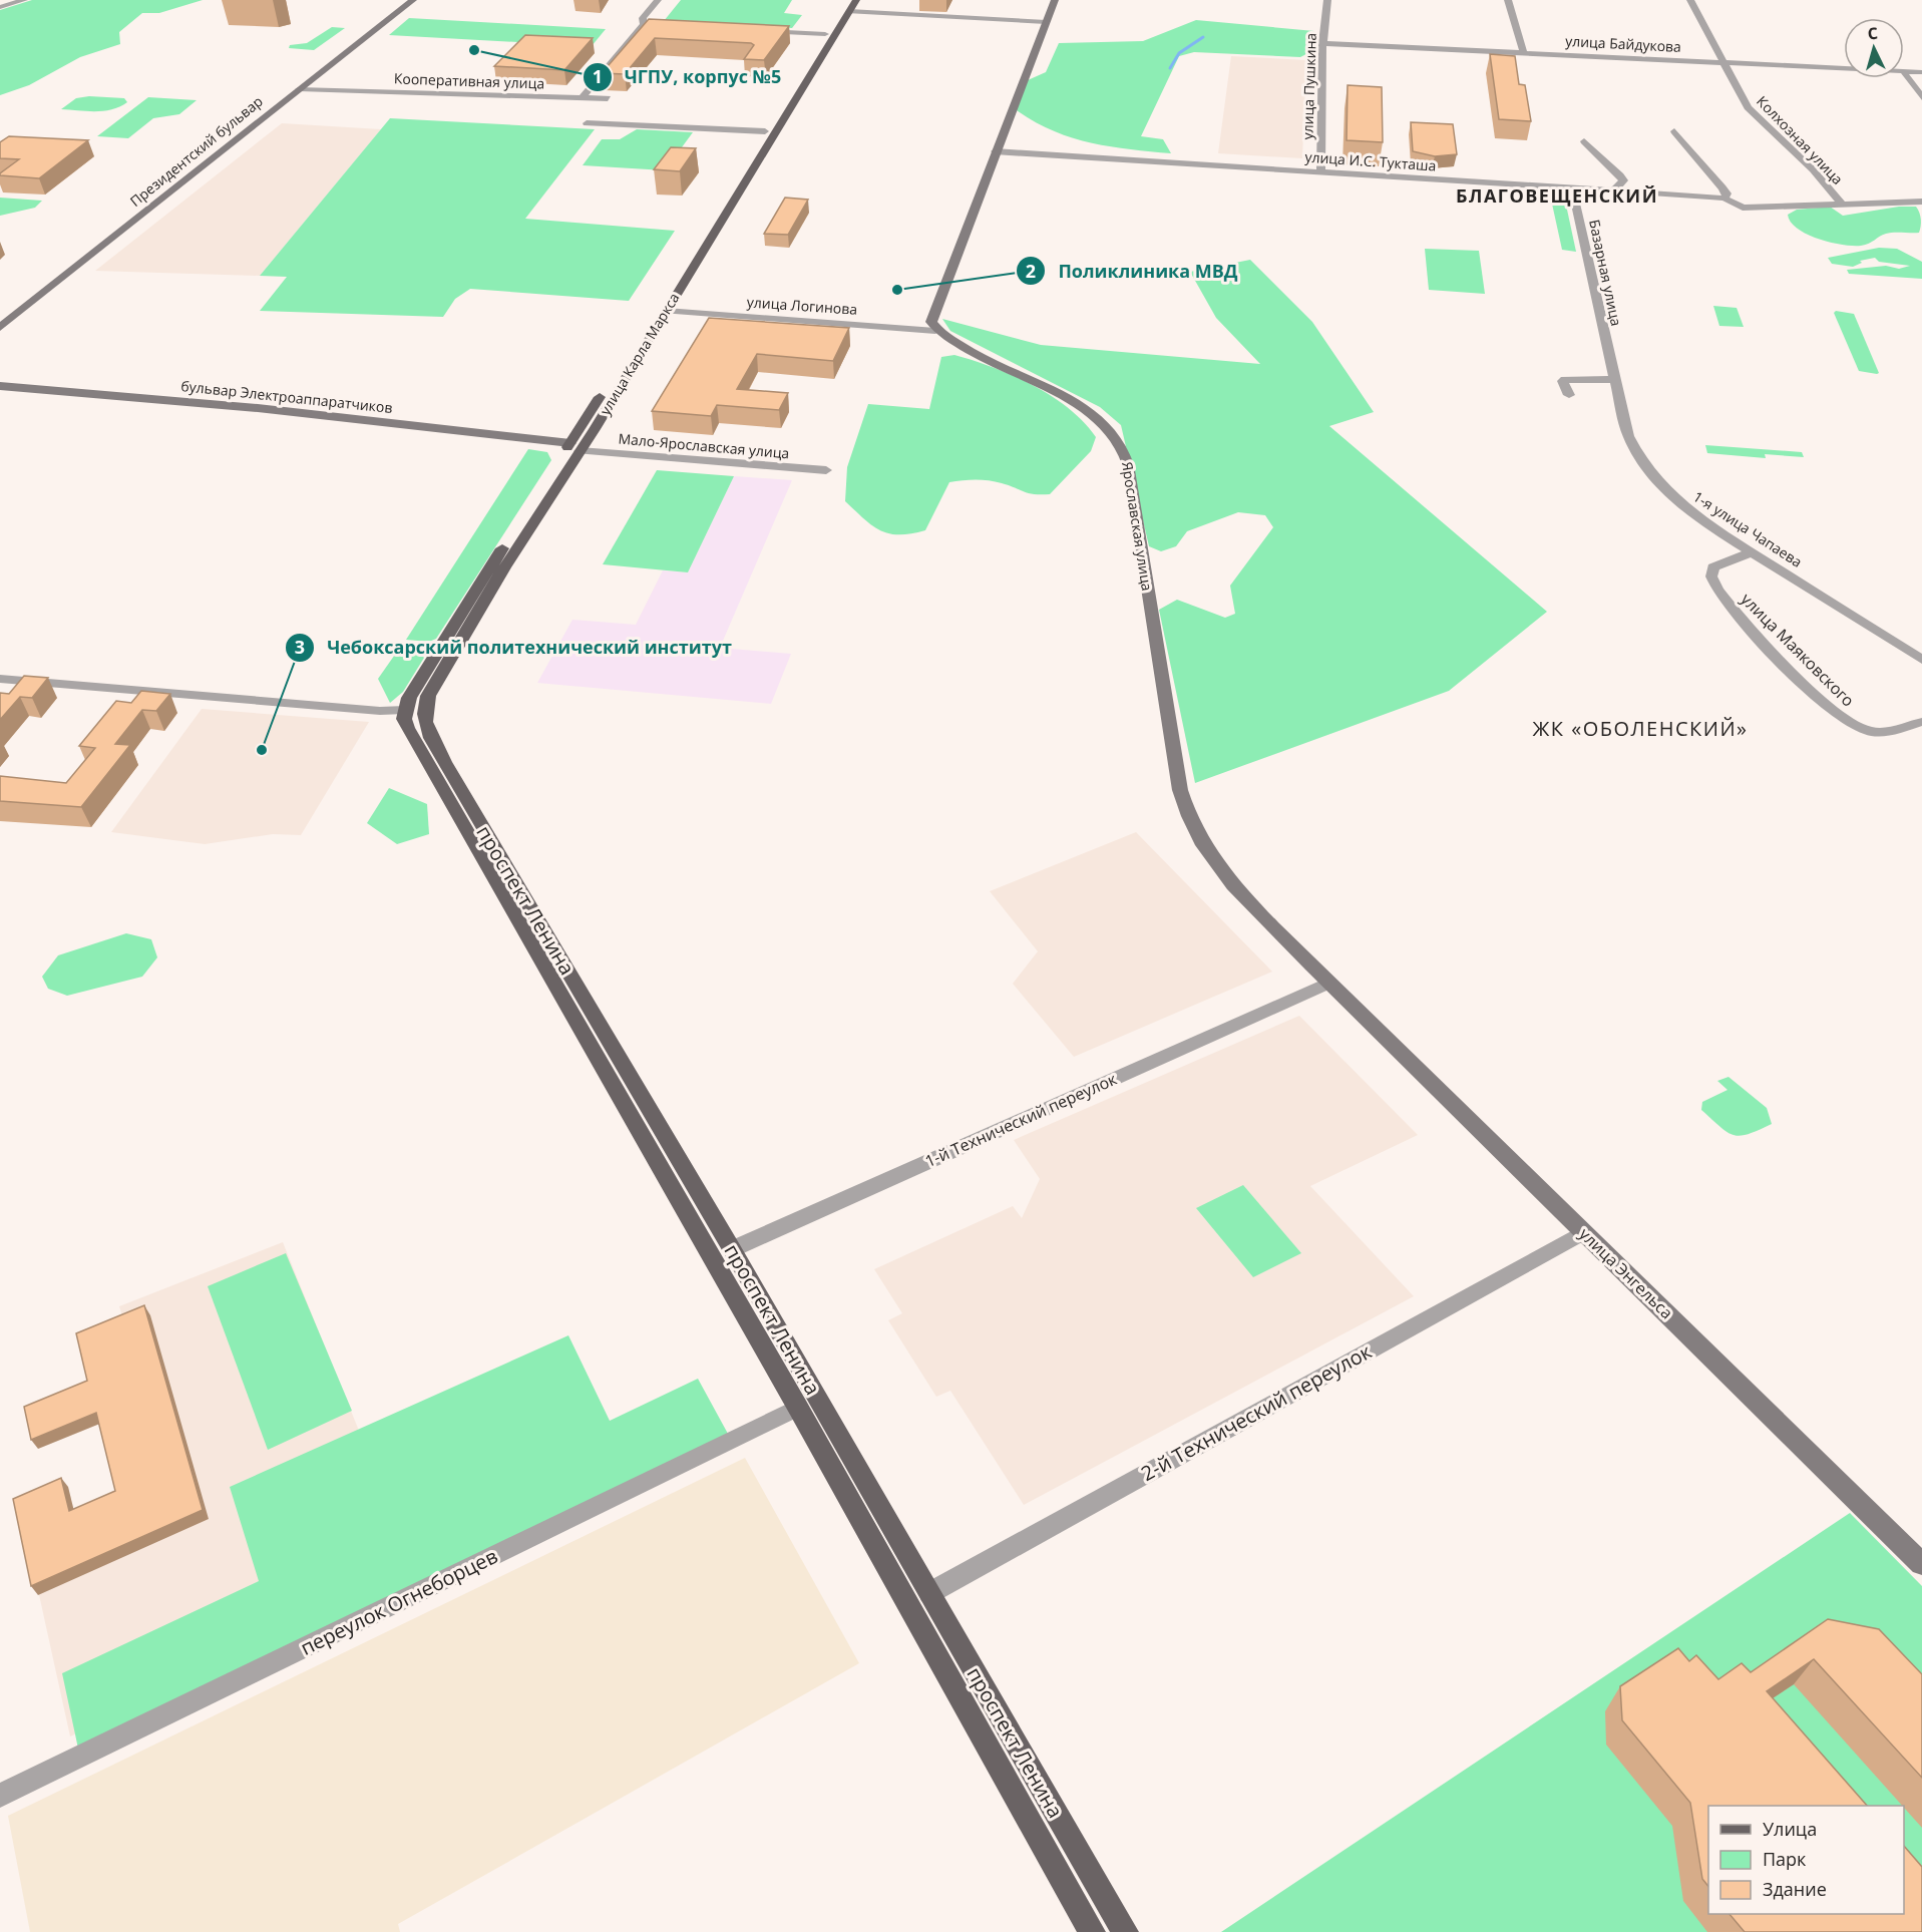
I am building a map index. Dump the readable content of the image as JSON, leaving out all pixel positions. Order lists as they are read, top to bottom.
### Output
{
  "streets": {
    "main road": ["улица Карла Маркса", "проспект Ленина"],
    "street": [
      "улица Байдукова",
      "Кооперативная улица",
      "улица Пушкина",
      "Колхозная улица",
      "Президентский бульвар",
      "улица И.С. Тукташа",
      "Базарная улица",
      "улица Логинова",
      "бульвар Электроаппаратчиков",
      "Мало-Ярославская улица",
      "Ярославская улица",
      "1-я улица Чапаева",
      "улица Маяковского",
      "1-й Технический переулок",
      "улица Энгельса",
      "2-й Технический переулок",
      "переулок Огнеборцев"
    ]
  },
  "crossings": [
    ["улица Байдукова", "улица Пушкина"],
    ["улица Байдукова", "Колхозная улица"],
    ["Кооперативная улица", "Президентский бульвар"],
    ["улица Пушкина", "улица И.С. Тукташа"],
    ["Колхозная улица", "улица И.С. Тукташа"],
    ["улица И.С. Тукташа", "Базарная улица"],
    ["Базарная улица", "1-я улица Чапаева"],
    ["улица Логинова", "улица Карла Маркса"],
    ["улица Логинова", "Ярославская улица"],
    ["улица Карла Маркса", "бульвар Электроаппаратчиков"],
    ["улица Карла Маркса", "Мало-Ярославская улица"],
    ["улица Карла Маркса", "проспект Ленина"],
    ["бульвар Электроаппаратчиков", "Мало-Ярославская улица"],
    ["Ярославская улица", "1-й Технический переулок"],
    ["Ярославская улица", "улица Энгельса"],
    ["1-я улица Чапаева", "улица Маяковского"],
    ["проспект Ленина", "1-й Технический переулок"],
    ["проспект Ленина", "2-й Технический переулок"],
    ["проспект Ленина", "переулок Огнеборцев"],
    ["1-й Технический переулок", "улица Энгельса"],
    ["улица Энгельса", "2-й Технический переулок"]
  ],
  "districts": ["БЛАГОВЕЩЕНСКИЙ", "ЖК «ОБОЛЕНСКИЙ»"],
  "places": ["ЧГПУ, корпус №5", "Поликлиника МВД", "Чебоксарский политехнический институт"],
  "legend": ["Улица", "Парк", "Здание"],
  "north": "top"
}
